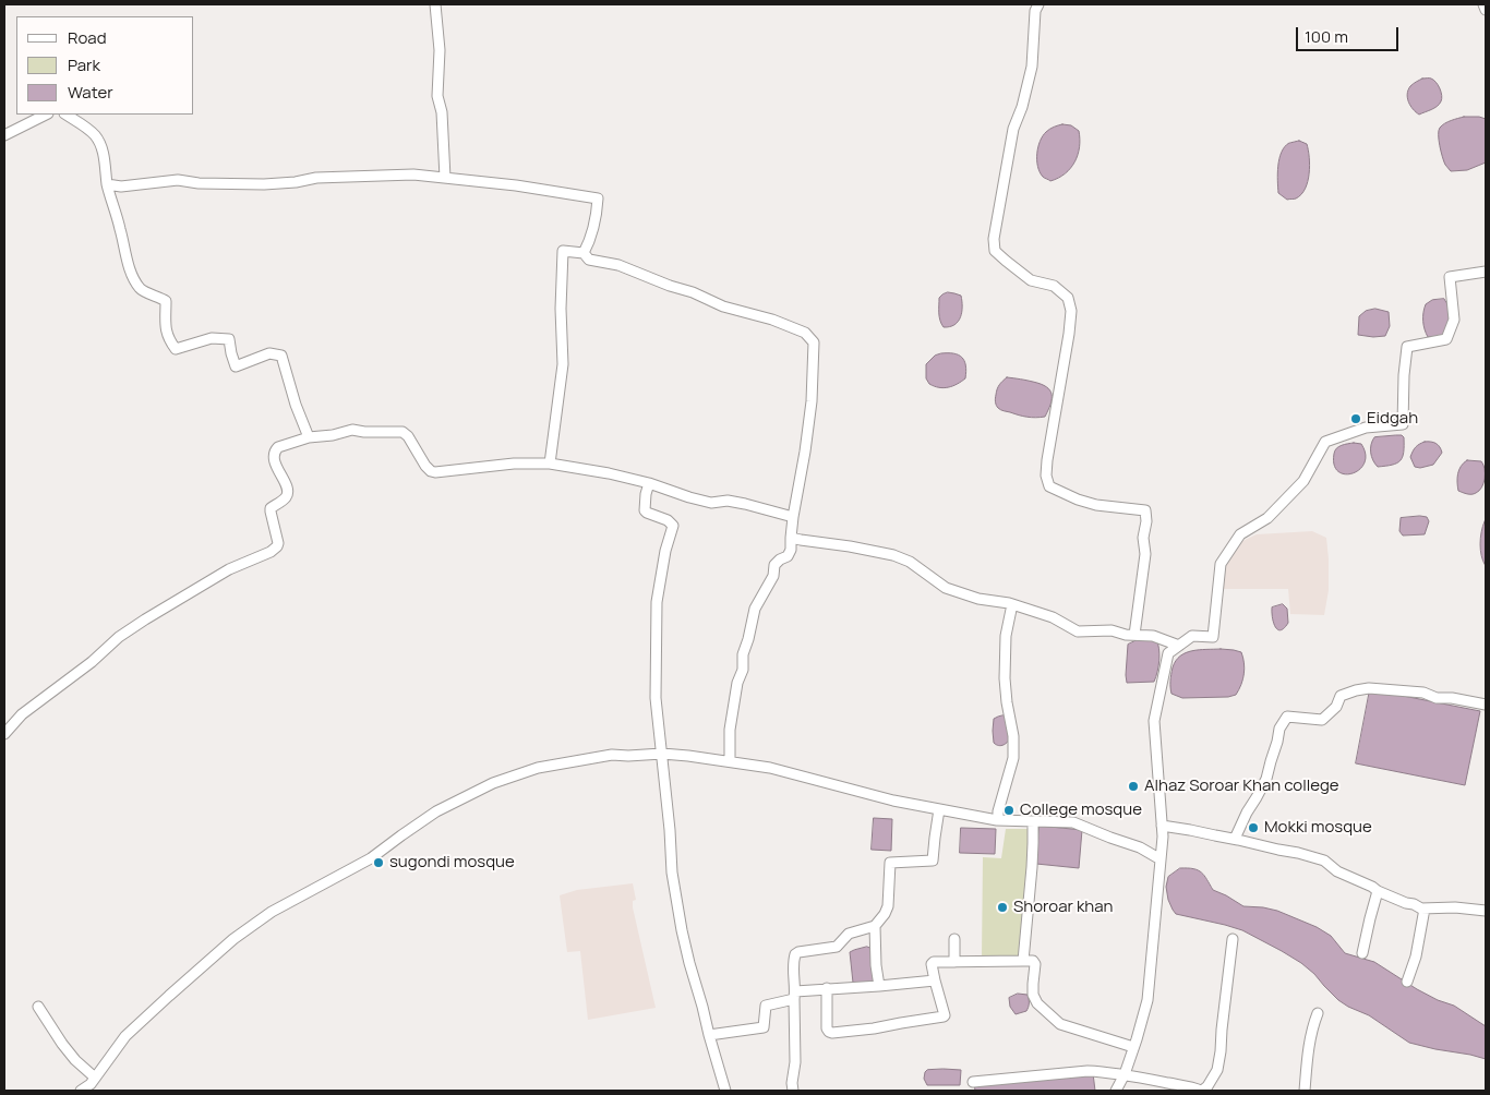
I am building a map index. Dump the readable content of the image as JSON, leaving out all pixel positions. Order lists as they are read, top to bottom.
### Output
{
  "places": [
    "Eidgah",
    "Alhaz Soroar Khan college",
    "College mosque",
    "Mokki mosque",
    "sugondi mosque",
    "Shoroar khan"
  ],
  "legend": ["Road", "Park", "Water"],
  "scale_bar": "100 m"
}
